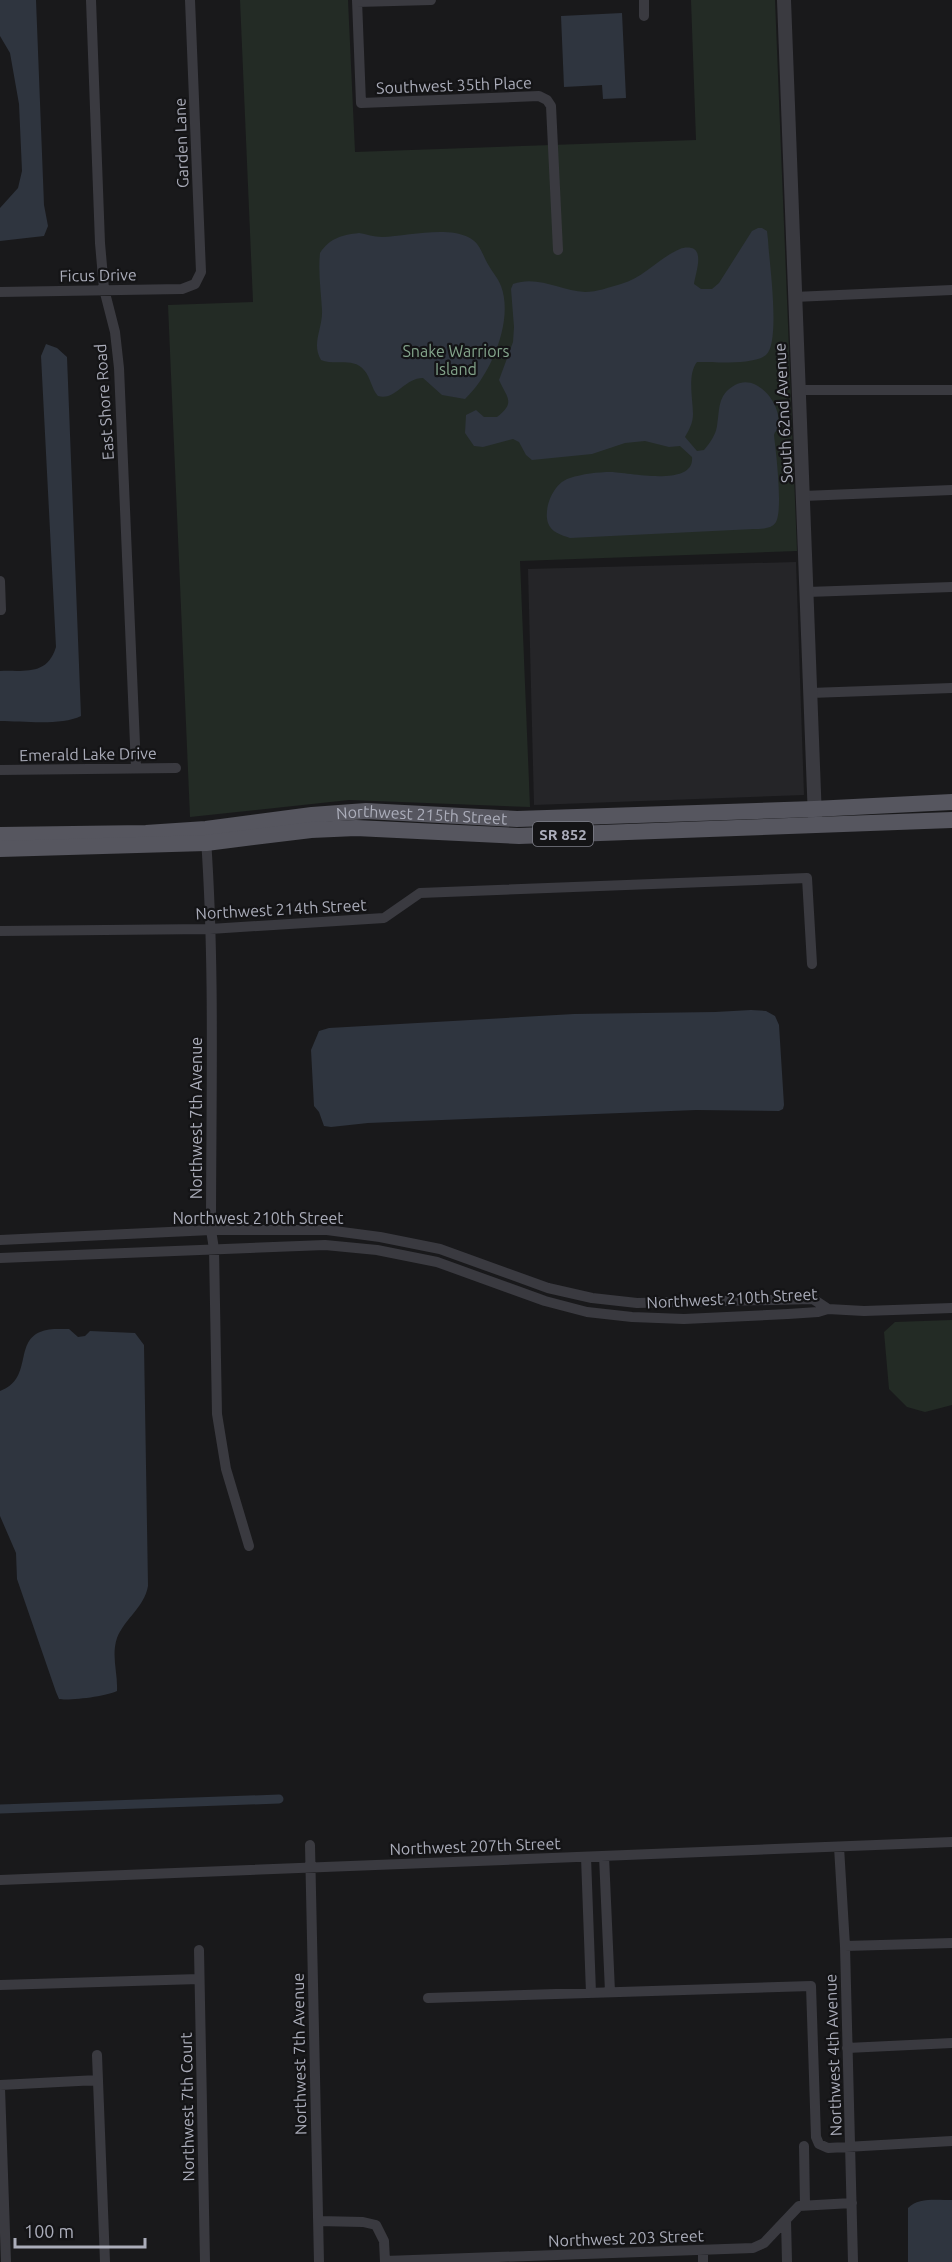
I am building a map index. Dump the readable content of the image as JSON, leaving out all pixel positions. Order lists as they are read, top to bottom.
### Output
{
  "streets": {
    "main road": ["Northwest 215th Street", "SR 852"],
    "street": [
      "Southwest 35th Place",
      "Garden Lane",
      "Ficus Drive",
      "East Shore Road",
      "South 62nd Avenue",
      "Emerald Lake Drive",
      "Northwest 214th Street",
      "Northwest 7th Avenue",
      "Northwest 210th Street",
      "Northwest 207th Street",
      "Northwest 4th Avenue",
      "Northwest 7th Court",
      "Northwest 203 Street"
    ]
  },
  "crossings": [
    ["Garden Lane", "Ficus Drive"],
    ["Ficus Drive", "East Shore Road"],
    ["East Shore Road", "Emerald Lake Drive"],
    ["South 62nd Avenue", "Northwest 215th Street"],
    ["Northwest 215th Street", "Northwest 7th Avenue"],
    ["Northwest 214th Street", "Northwest 7th Avenue"],
    ["Northwest 7th Avenue", "Northwest 210th Street"],
    ["Northwest 7th Avenue", "Northwest 207th Street"],
    ["Northwest 207th Street", "Northwest 4th Avenue"]
  ],
  "parks": ["Snake Warriors Island"],
  "scale_bar": "100 m"
}
